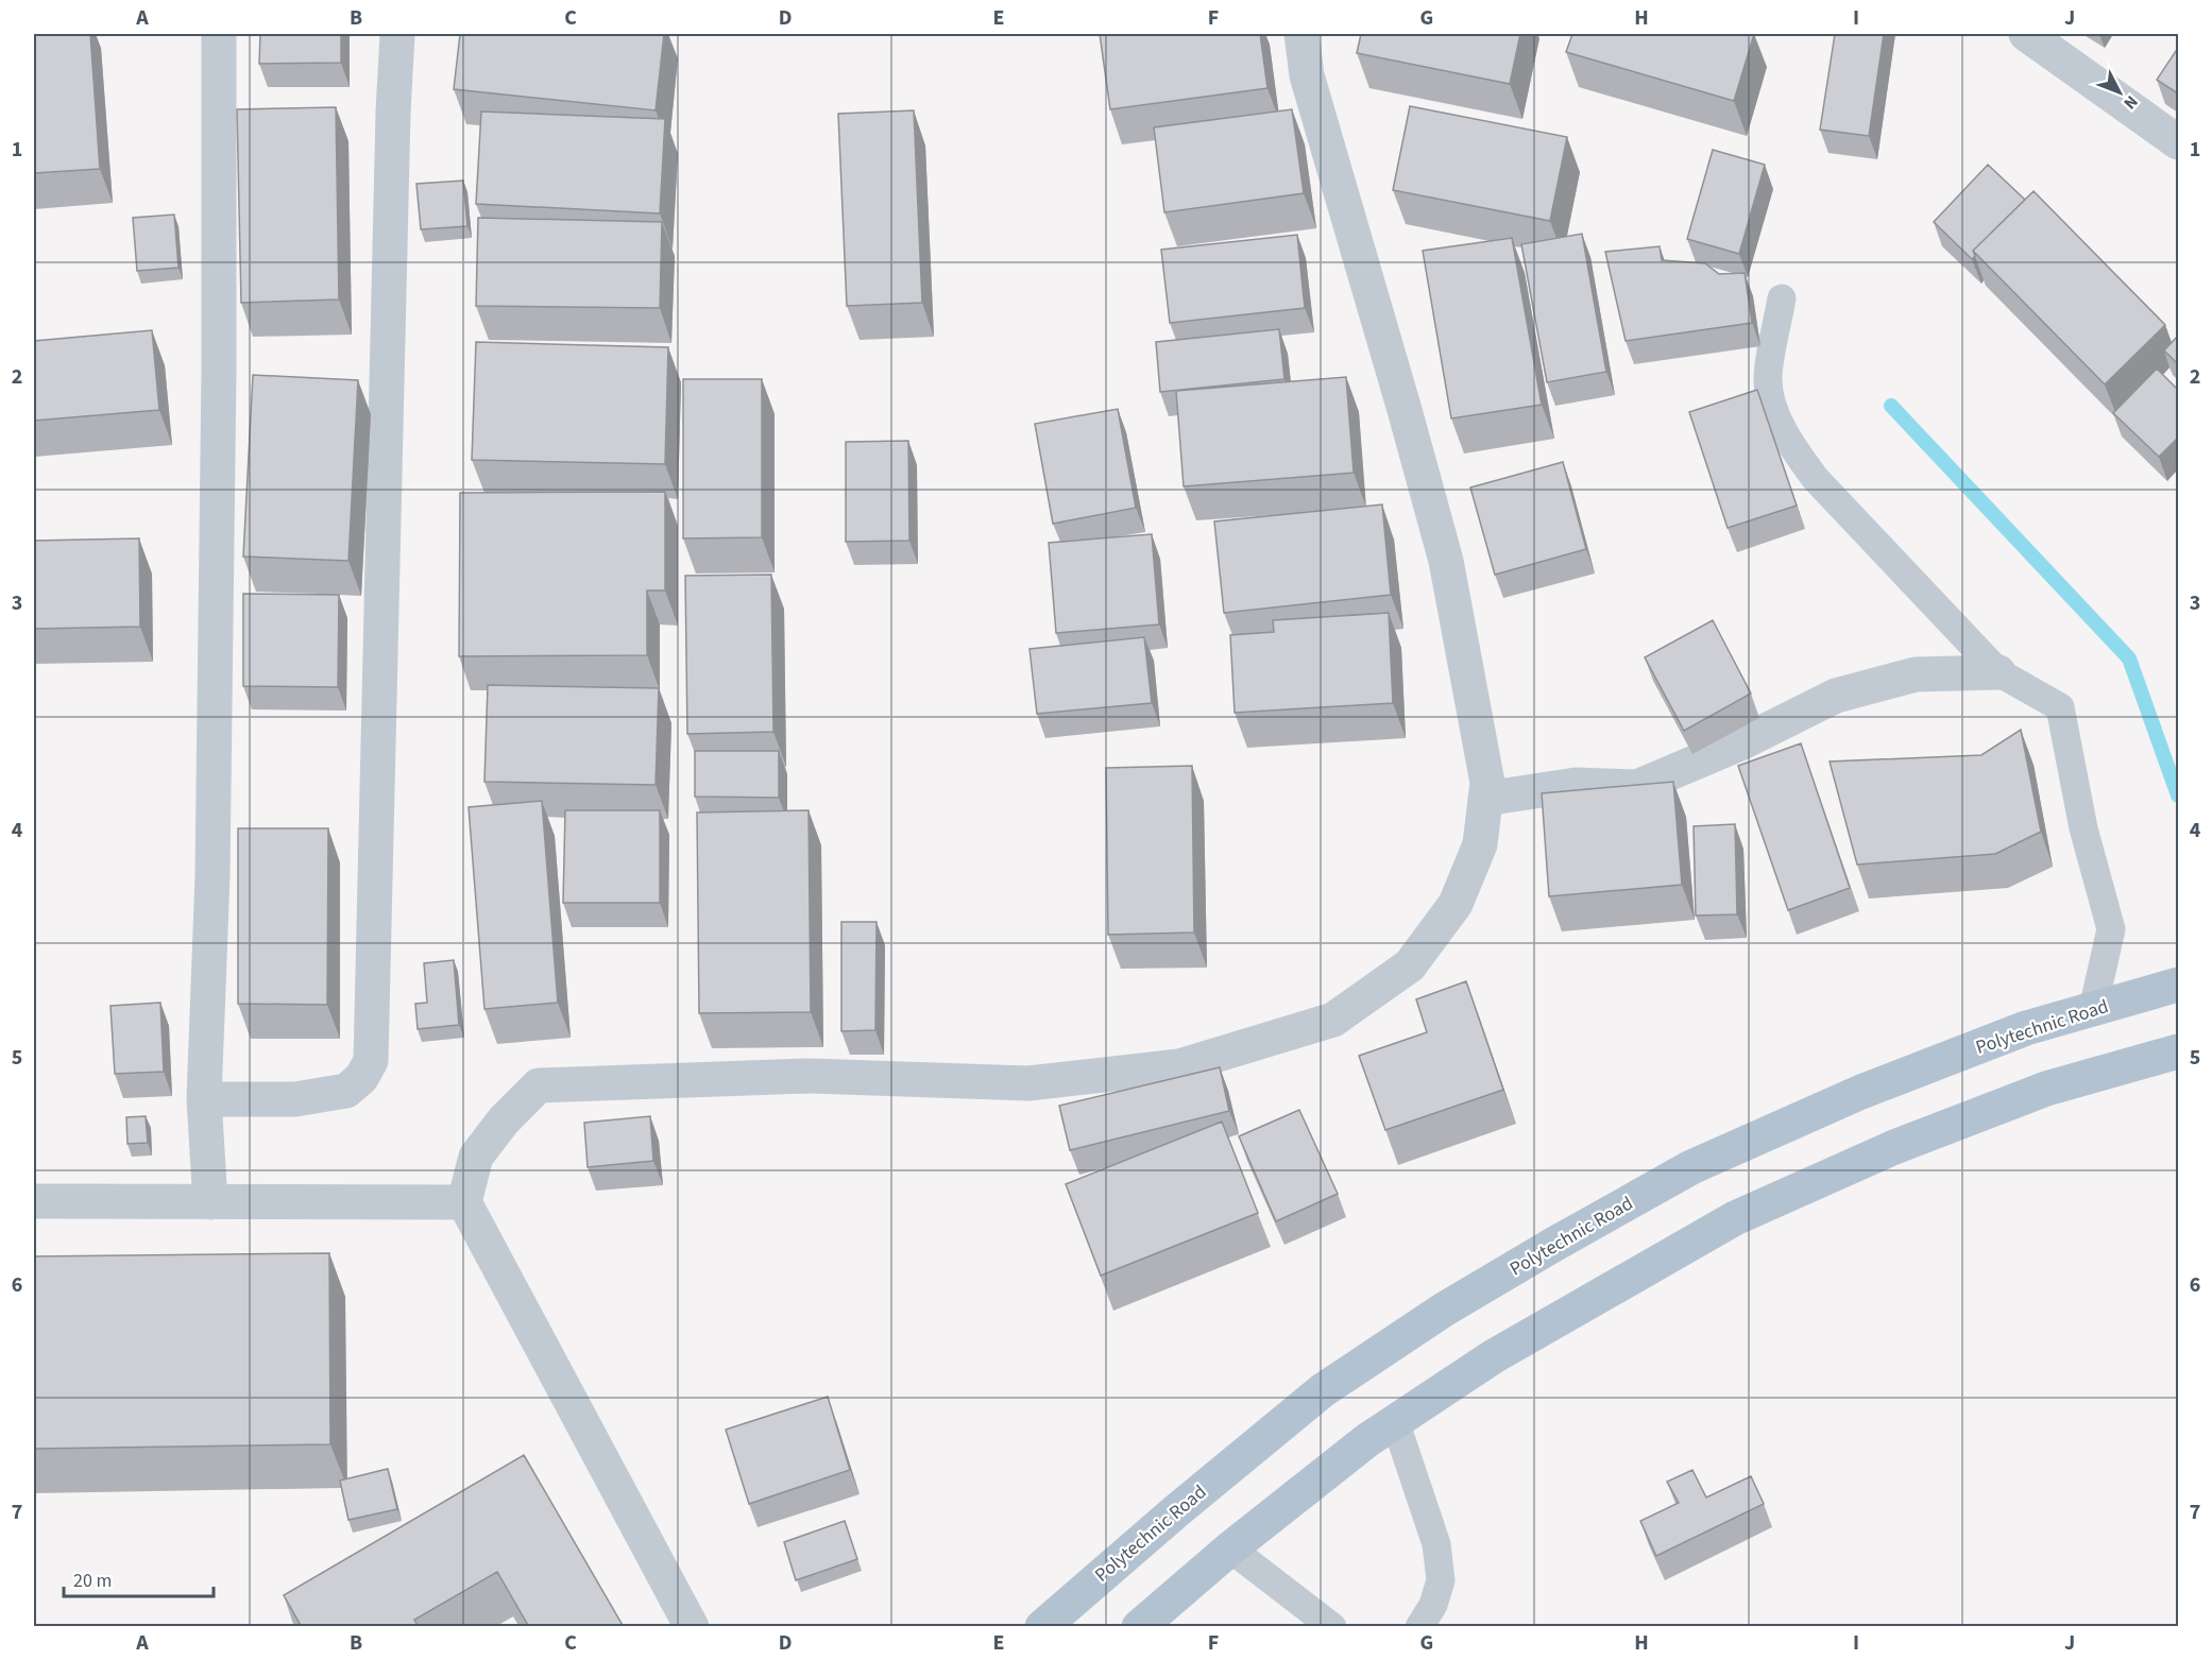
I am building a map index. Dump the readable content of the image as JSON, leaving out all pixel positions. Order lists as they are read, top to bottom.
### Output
{
  "streets": {
    "main road": ["Polytechnic Road"]
  },
  "scale_bar": "20 m",
  "north": "bottom right",
  "grid": {
    "columns": [
      "A",
      "B",
      "C",
      "D",
      "E",
      "F",
      "G",
      "H",
      "I",
      "J"
    ],
    "rows": [
      "1",
      "2",
      "3",
      "4",
      "5",
      "6",
      "7"
    ]
  }
}
